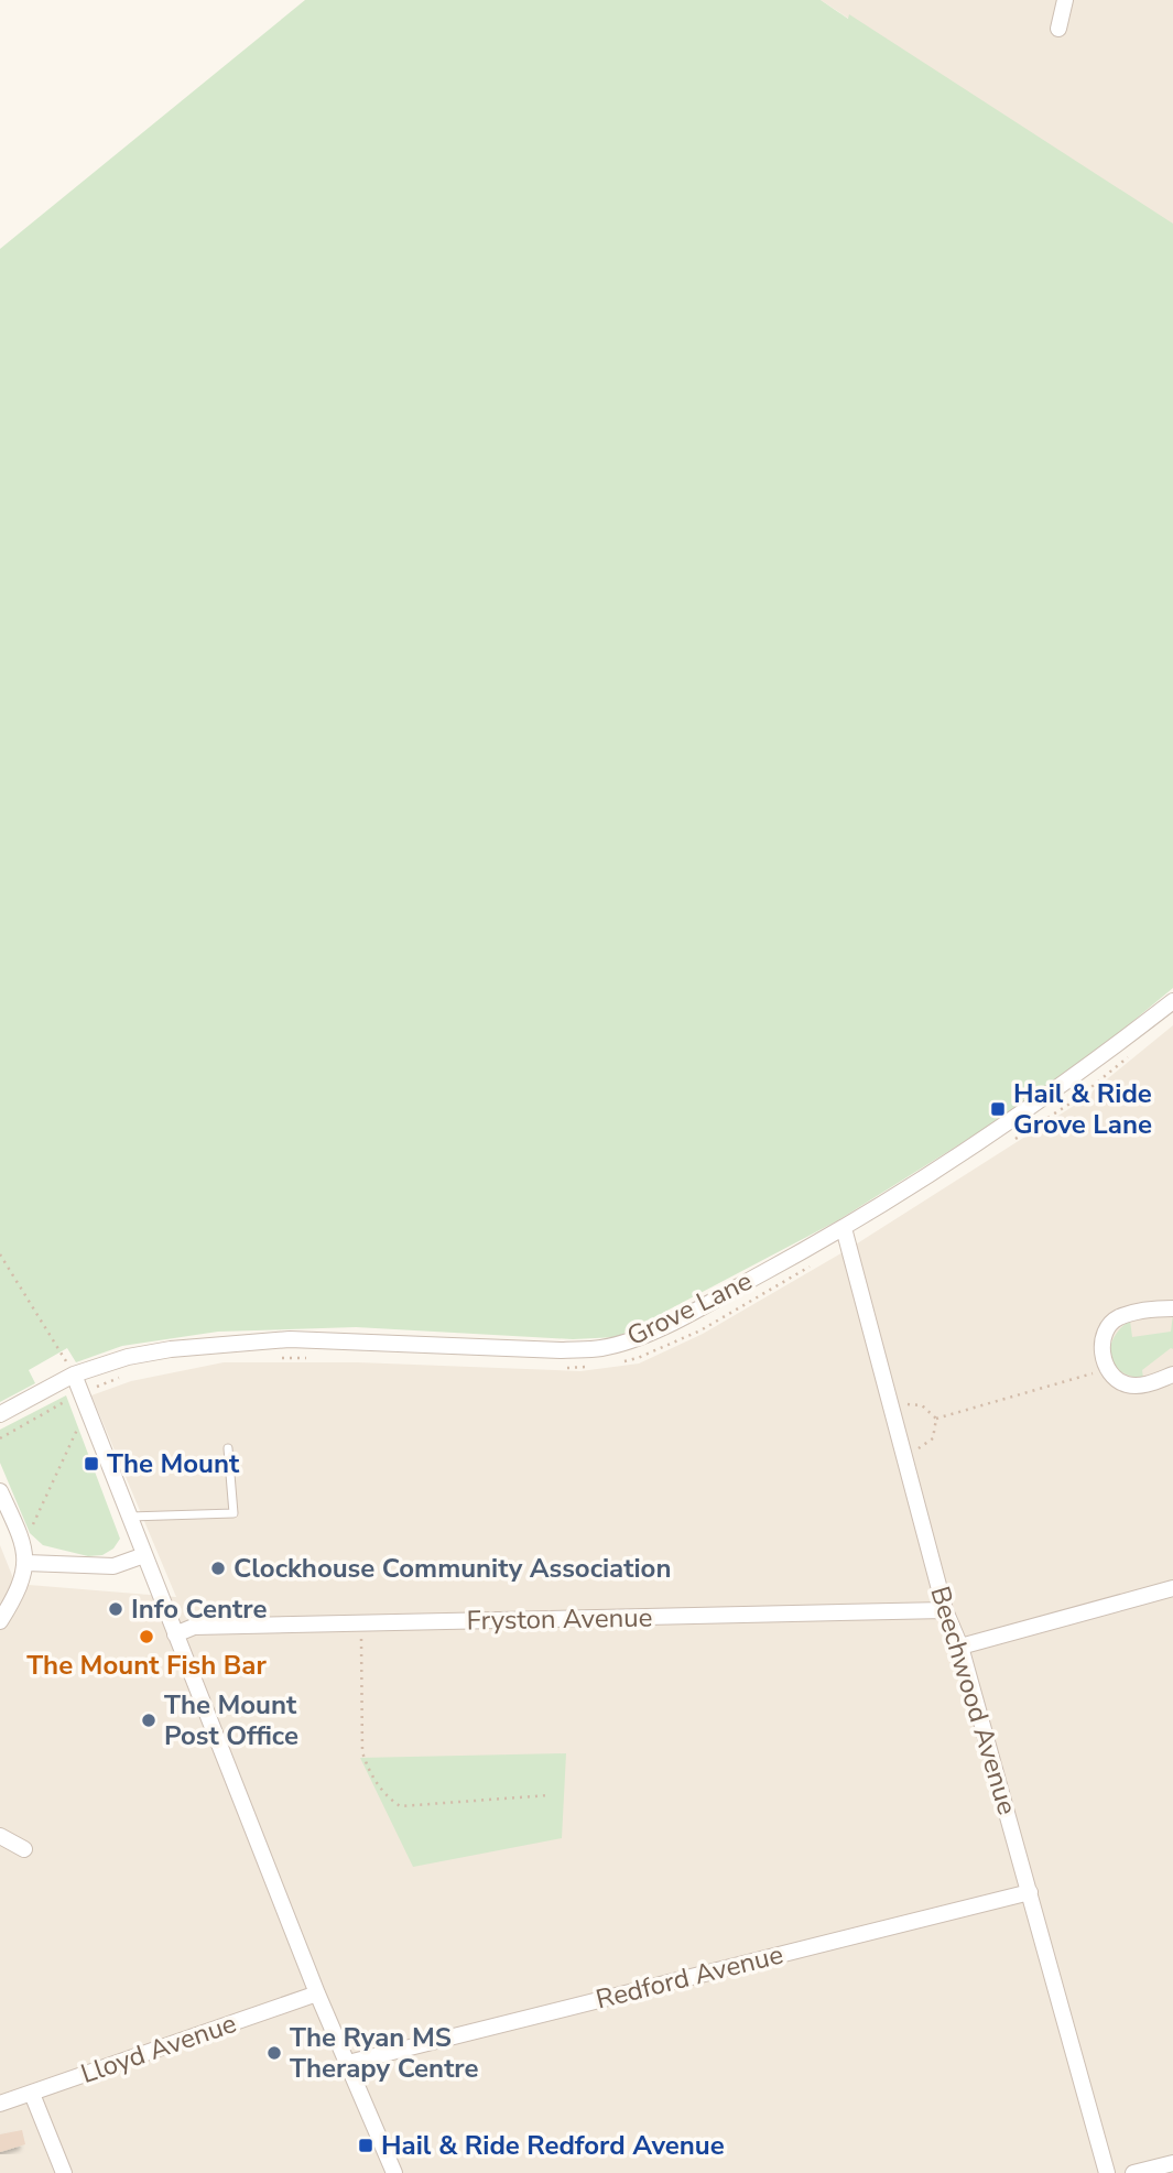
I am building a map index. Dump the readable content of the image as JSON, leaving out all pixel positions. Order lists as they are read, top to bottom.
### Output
{
  "streets": {
    "street": [
      "Grove Lane",
      "Fryston Avenue",
      "Beechwood Avenue",
      "Redford Avenue",
      "Lloyd Avenue"
    ]
  },
  "crossings": [
    ["Grove Lane", "Beechwood Avenue"],
    ["Fryston Avenue", "Beechwood Avenue"],
    ["Beechwood Avenue", "Redford Avenue"]
  ],
  "places": {
    "transit": ["Hail & Ride Grove Lane", "The Mount", "Hail & Ride Redford Avenue"],
    "other": [
      "Clockhouse Community Association",
      "Info Centre",
      "The Mount Fish Bar",
      "The Mount Post Office",
      "The Ryan MS Therapy Centre"
    ]
  }
}
